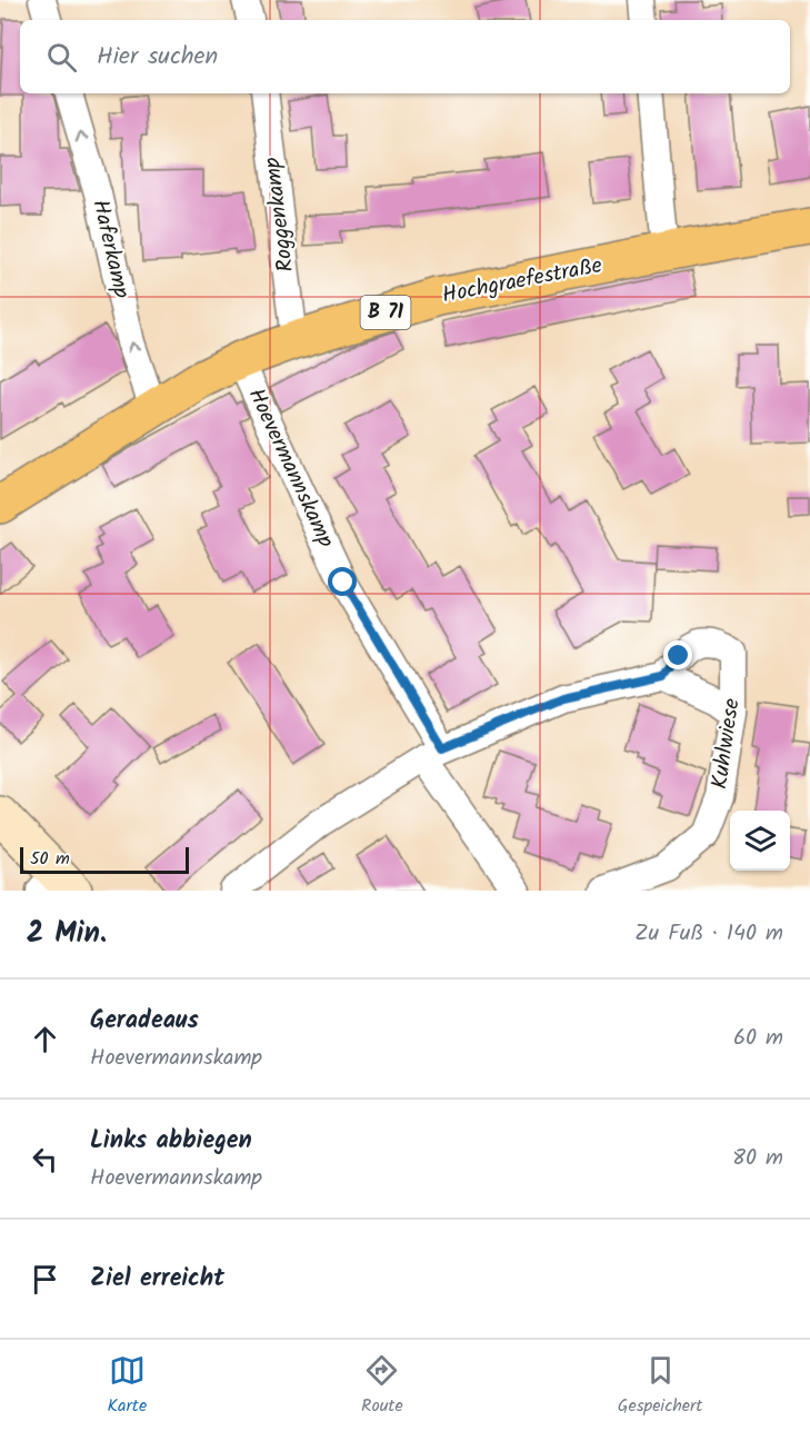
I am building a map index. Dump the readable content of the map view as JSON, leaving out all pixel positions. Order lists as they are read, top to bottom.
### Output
{
  "streets": {
    "main road": ["Hochgraefestraße", "B 71"],
    "street": [
      "Roggenkamp",
      "Haferkamp",
      "Hoevermannskamp",
      "Kuhlwiese"
    ]
  },
  "crossings": [
    ["Roggenkamp", "Hochgraefestraße"],
    ["Haferkamp", "Hochgraefestraße"],
    ["Hochgraefestraße", "Hoevermannskamp"]
  ],
  "one_way": ["Haferkamp"],
  "scale_bar": "50 m",
  "page": {
    "search": "Hier suchen",
    "scale": "50 m",
    "heading": ["2 Min.", "Zu Fuß · 140 m"],
    "list": [
      ["Geradeaus", "Hoevermannskamp", "60 m"],
      ["Links abbiegen", "Hoevermannskamp", "80 m"],
      "Ziel erreicht"
    ],
    "nav": ["Karte", "Route", "Gespeichert"]
  }
}
